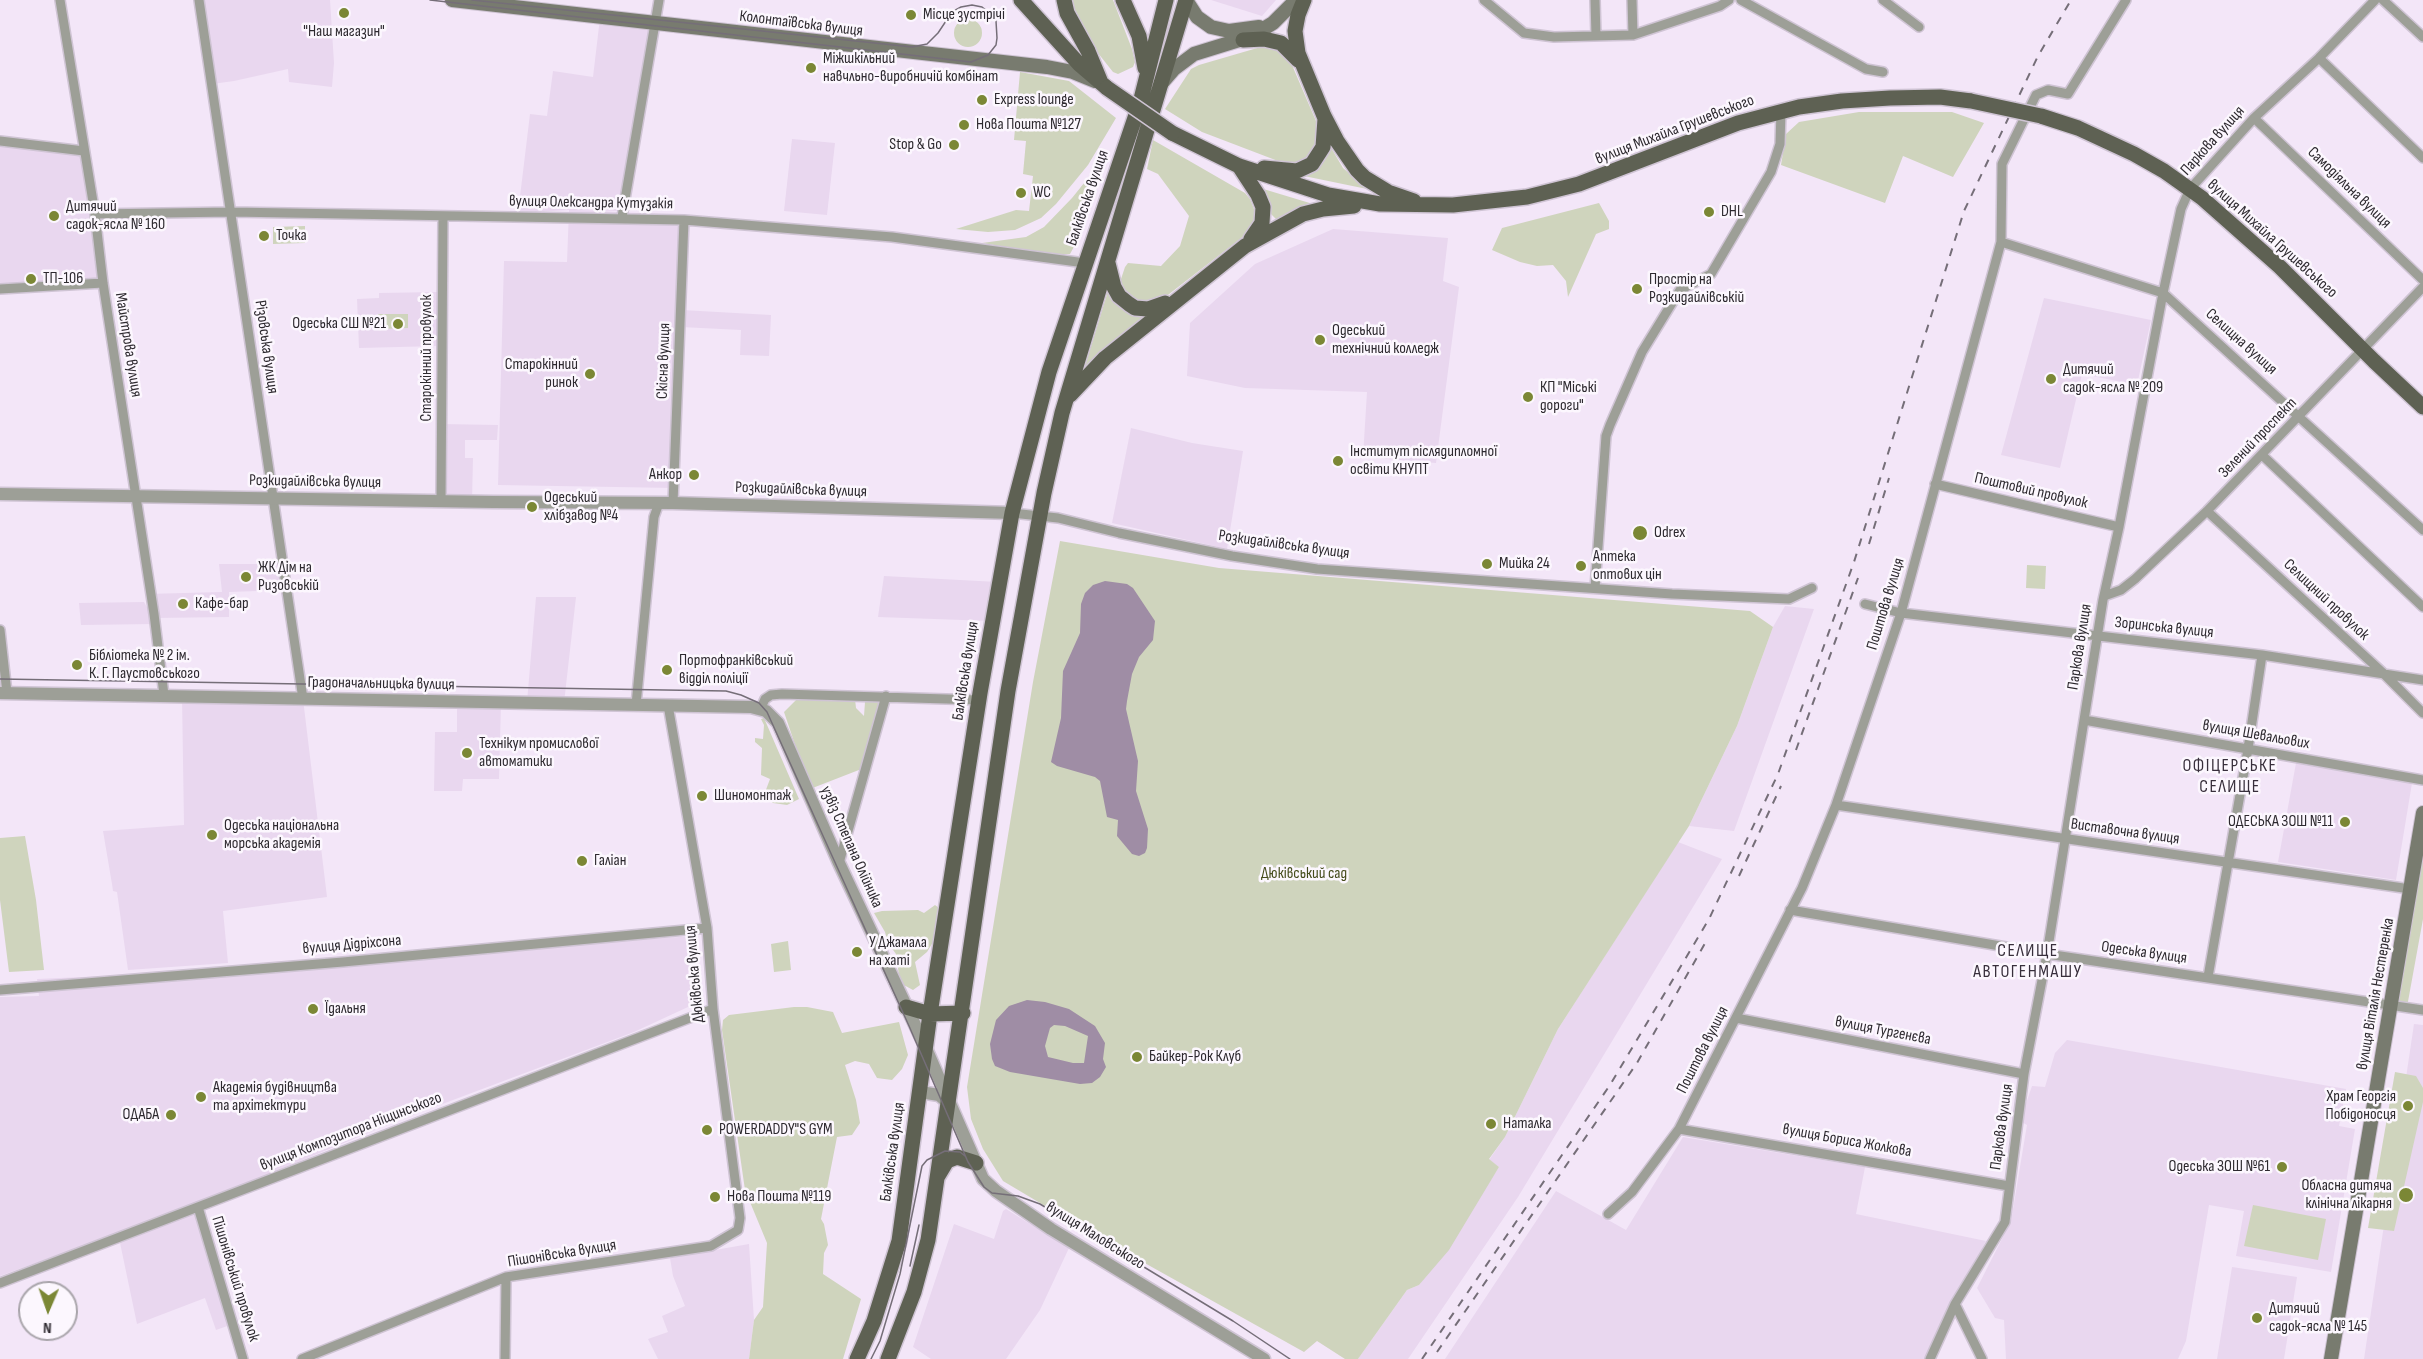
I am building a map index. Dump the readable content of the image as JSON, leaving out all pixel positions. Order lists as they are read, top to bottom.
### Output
{
  "streets": {
    "main road": [
      "Колонтаївська вулиця",
      "вулиця Михайла Грушевського",
      "Балківська вулиця",
      "вулиця Віталія Нестеренка"
    ],
    "street": [
      "Паркова вулиця",
      "Самодіяльна вулиця",
      "вулиця Олександра Кутузакія",
      "Селищна вулиця",
      "Майстрова вулиця",
      "Різовська вулиця",
      "Старокінний провулок",
      "Cкісна вулиця",
      "Зелений проспект",
      "Розкидайлівська вулиця",
      "Поштовий провулок",
      "Селищний провулок",
      "Поштова вулиця",
      "Зоринська вулиця",
      "Градоначальницька вулиця",
      "вулиця Шевальових",
      "Виставочна вулиця",
      "узвіз Степана Олійника",
      "вулиця Дідріхсона",
      "Одеська вулиця",
      "Дюківська вулиця",
      "вулиця Тургенєва",
      "вулиця Композитора Ніщинського",
      "вулиця Бориса Жолкова",
      "вулиця Маловського",
      "Пішонівська вулиця",
      "Пішонівський провулок"
    ]
  },
  "crossings": [
    ["Колонтаївська вулиця", "вулиця Михайла Грушевського"],
    ["вулиця Михайла Грушевського", "Паркова вулиця"],
    ["вулиця Михайла Грушевського", "Зелений проспект"],
    ["Паркова вулиця", "Самодіяльна вулиця"],
    ["Паркова вулиця", "Селищна вулиця"],
    ["Паркова вулиця", "Зелений проспект"],
    ["Паркова вулиця", "Поштовий провулок"],
    ["Паркова вулиця", "Зоринська вулиця"],
    ["Паркова вулиця", "вулиця Шевальових"],
    ["Паркова вулиця", "Виставочна вулиця"],
    ["Паркова вулиця", "Одеська вулиця"],
    ["Паркова вулиця", "вулиця Тургенєва"],
    ["Паркова вулиця", "вулиця Бориса Жолкова"],
    ["Балківська вулиця", "вулиця Олександра Кутузакія"],
    ["Балківська вулиця", "Розкидайлівська вулиця"],
    ["Балківська вулиця", "узвіз Степана Олійника"],
    ["Балківська вулиця", "вулиця Маловського"],
    ["вулиця Олександра Кутузакія", "Майстрова вулиця"],
    ["вулиця Олександра Кутузакія", "Різовська вулиця"],
    ["вулиця Олександра Кутузакія", "Старокінний провулок"],
    ["вулиця Олександра Кутузакія", "Cкісна вулиця"],
    ["Селищна вулиця", "Зелений проспект"],
    ["Селищна вулиця", "Поштова вулиця"],
    ["Майстрова вулиця", "Розкидайлівська вулиця"],
    ["Майстрова вулиця", "Градоначальницька вулиця"],
    ["Різовська вулиця", "Розкидайлівська вулиця"],
    ["Різовська вулиця", "Градоначальницька вулиця"],
    ["Старокінний провулок", "Розкидайлівська вулиця"],
    ["Cкісна вулиця", "Розкидайлівська вулиця"],
    ["Зелений проспект", "Селищний провулок"],
    ["Поштовий провулок", "Поштова вулиця"],
    ["Селищний провулок", "Зоринська вулиця"],
    ["Поштова вулиця", "Зоринська вулиця"],
    ["Поштова вулиця", "Виставочна вулиця"],
    ["Поштова вулиця", "Одеська вулиця"],
    ["Поштова вулиця", "вулиця Тургенєва"],
    ["Поштова вулиця", "вулиця Бориса Жолкова"],
    ["Градоначальницька вулиця", "узвіз Степана Олійника"],
    ["Градоначальницька вулиця", "Дюківська вулиця"],
    ["Виставочна вулиця", "вулиця Віталія Нестеренка"],
    ["узвіз Степана Олійника", "вулиця Маловського"],
    ["вулиця Дідріхсона", "Дюківська вулиця"],
    ["Одеська вулиця", "вулиця Віталія Нестеренка"],
    ["Дюківська вулиця", "вулиця Композитора Ніщинського"],
    ["Дюківська вулиця", "Пішонівська вулиця"],
    ["вулиця Композитора Ніщинського", "Пішонівський провулок"]
  ],
  "districts": ["ОФІЦЕРСЬКЕ СЕЛИЩЕ", "СЕЛИЩЕ АВТОГЕНМАШУ"],
  "parks": ["Дюківський сад"],
  "places": [
    "\"Наш магазин\"",
    "Місце зустрічі",
    "Міжшкільний навчльно-виробничій комбінат",
    "Express lounge",
    "Нова Пошта №127",
    "Stop & Go",
    "WC",
    "DHL",
    "Дитячий садок-ясла № 160",
    "Точка",
    "ТП-106",
    "Простір на Розкидайлівській",
    "Одеська СШ №21",
    "Одеський технічний колледж",
    "Старокінний ринок",
    "Дитячий садок-ясла № 209",
    "КП \"Міські дороги\"",
    "Інститут післядипломної освіти КНУПТ",
    "Анкор",
    "Одеський хлібзавод №4",
    "Odrex",
    "Мийка 24",
    "Аптека оптових цін",
    "ЖК Дім на Ризовській",
    "Кафе-бар",
    "Бібліотека № 2 ім. К. Г. Паустовського",
    "Портофранківський відділ поліції",
    "Технікум промислової автоматики",
    "Шиномонтаж",
    "ОДЕСЬКА ЗОШ №11",
    "Одеська національна морська академія",
    "Галіан",
    "У Джамала на хаті",
    "Їдальня",
    "Байкер-Рок Клуб",
    "Академія будівництва та архітектури",
    "Храм Георгія Побідоносця",
    "ОДАБА",
    "Наталка",
    "POWERDADDY\"S GYM",
    "Одеська ЗОШ №61",
    "Обласна дитяча клінічна лікарня",
    "Нова Пошта №119",
    "Дитячий садок-ясла № 145"
  ],
  "north": "bottom"
}
